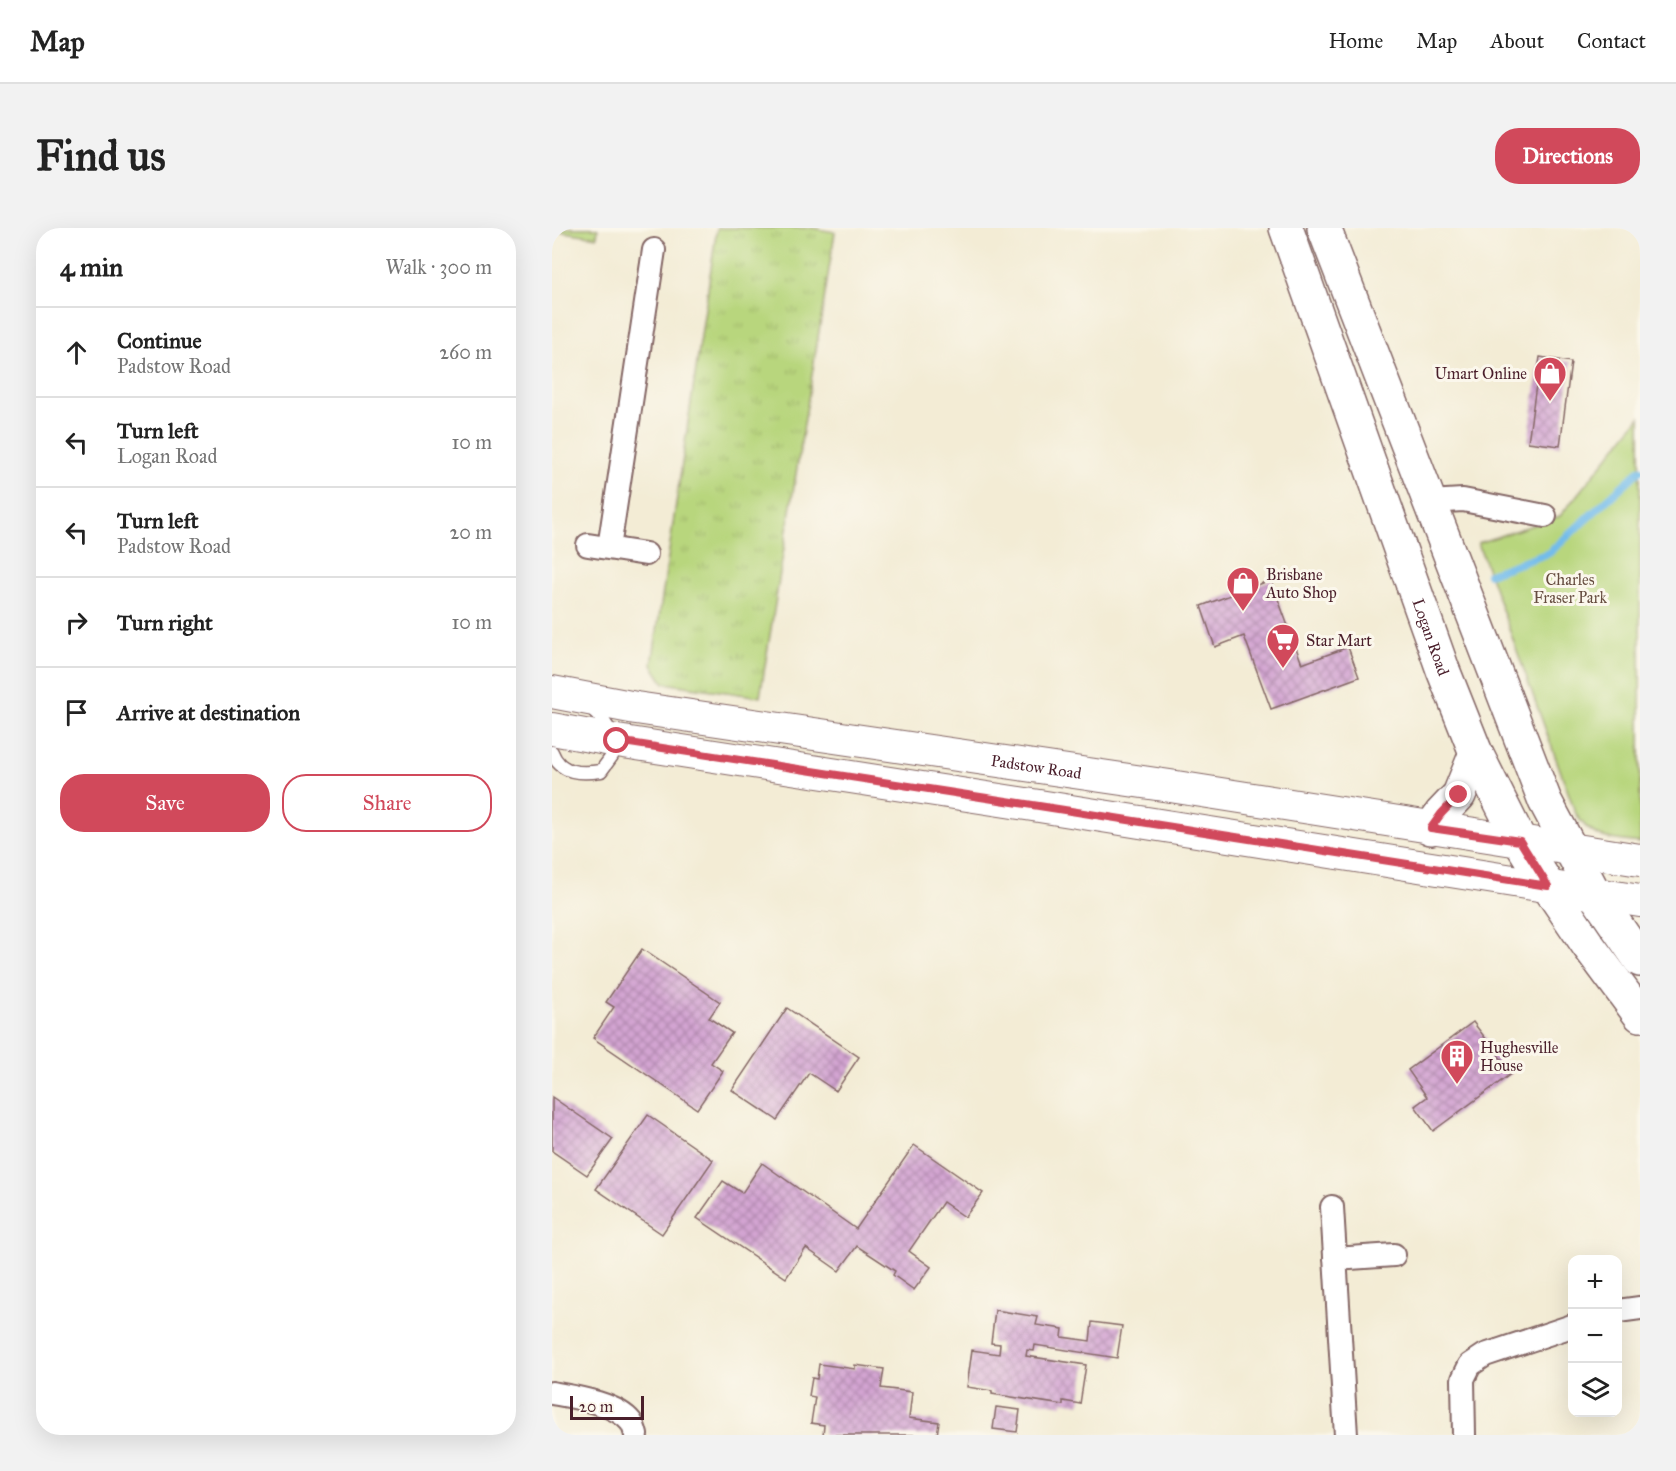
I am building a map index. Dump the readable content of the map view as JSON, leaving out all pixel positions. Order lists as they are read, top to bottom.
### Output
{
  "streets": {
    "main road": ["Logan Road", "Padstow Road"]
  },
  "crossings": [
    ["Logan Road", "Padstow Road"]
  ],
  "parks": ["Charles Fraser Park"],
  "places": {
    "shop": ["Umart Online", "Brisbane Auto Shop"],
    "supermarket": ["Star Mart"],
    "building": ["Hughesville House"]
  },
  "scale_bar": "20 m",
  "page": {
    "header": "Map",
    "nav": [
      "Home",
      "Map",
      "About",
      "Contact"
    ],
    "buttons": [
      "Directions",
      ["Save", "Share"]
    ],
    "title": "Find us",
    "heading": ["4 min", "Walk · 300 m"],
    "list": [
      ["Continue", "Padstow Road", "260 m"],
      ["Turn left", "Logan Road", "10 m"],
      ["Turn left", "Padstow Road", "20 m"],
      ["Turn right", "10 m"],
      "Arrive at destination"
    ],
    "map_buttons": ["+", "−"],
    "scale": "20 m"
  }
}
